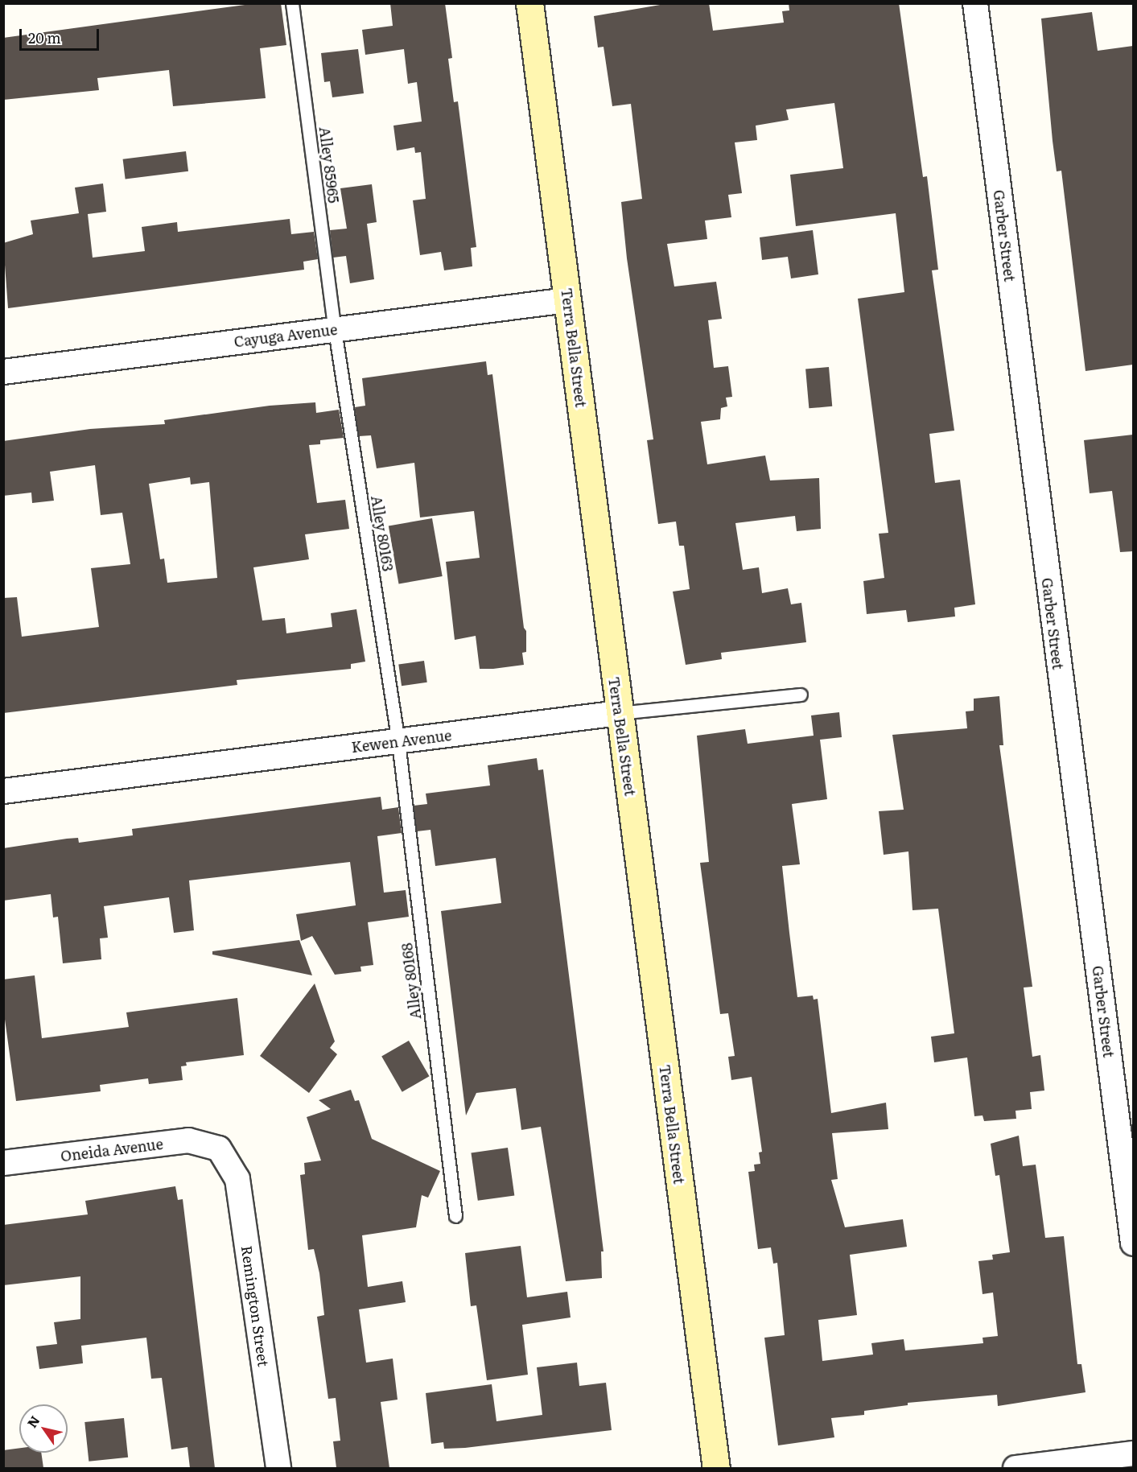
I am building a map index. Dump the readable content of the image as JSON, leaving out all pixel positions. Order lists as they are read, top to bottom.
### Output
{
  "streets": {
    "main road": ["Terra Bella Street"],
    "street": [
      "Garber Street",
      "Cayuga Avenue",
      "Kewen Avenue",
      "Oneida Avenue",
      "Remington Street"
    ],
    "lane": ["Alley 85965", "Alley 80163", "Alley 80168"]
  },
  "crossings": [
    ["Alley 85965", "Cayuga Avenue"],
    ["Alley 85965", "Alley 80163"],
    ["Cayuga Avenue", "Terra Bella Street"],
    ["Cayuga Avenue", "Alley 80163"],
    ["Terra Bella Street", "Kewen Avenue"],
    ["Alley 80163", "Kewen Avenue"],
    ["Alley 80163", "Alley 80168"],
    ["Kewen Avenue", "Alley 80168"],
    ["Oneida Avenue", "Remington Street"]
  ],
  "scale_bar": "20 m",
  "north": "top left"
}
